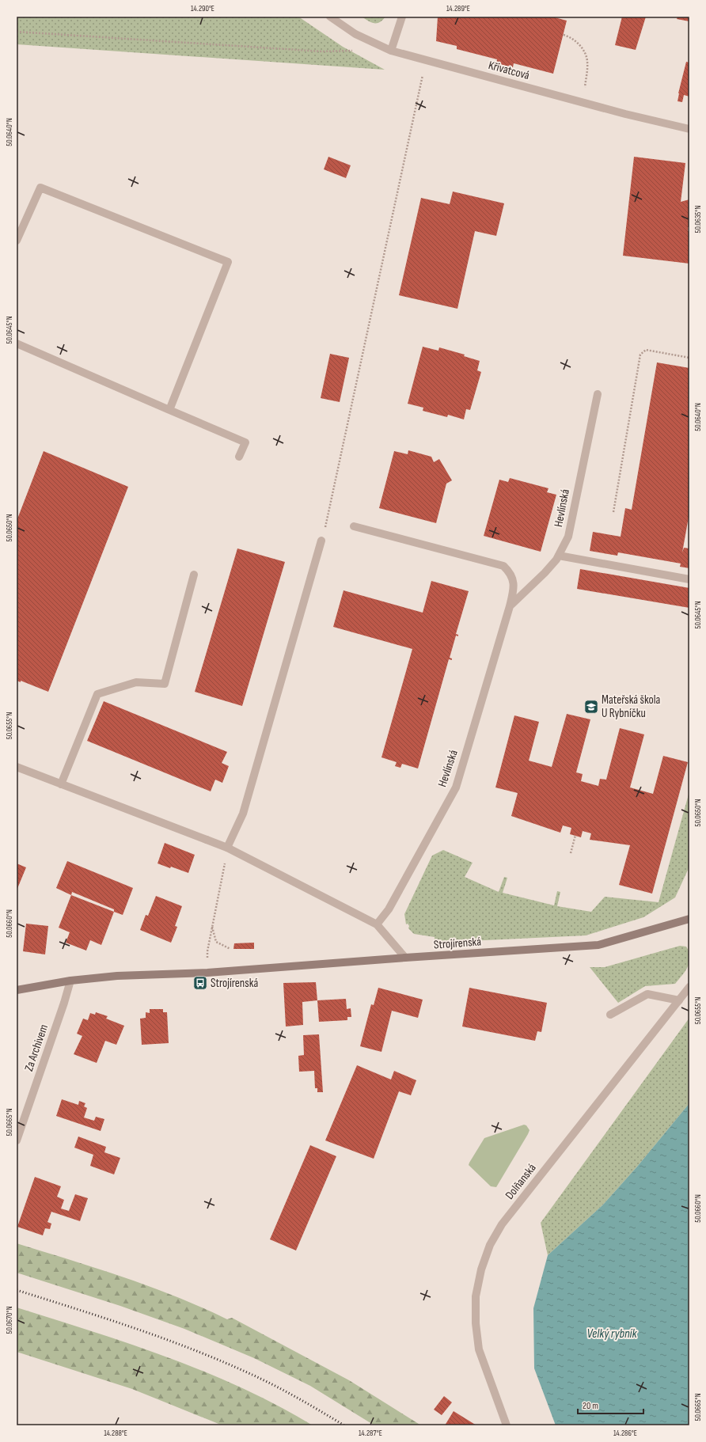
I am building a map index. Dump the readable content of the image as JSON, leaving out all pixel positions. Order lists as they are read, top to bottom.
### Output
{
  "streets": {
    "street": [
      "Křivatcová",
      "Hevlínská",
      "Strojírenská",
      "Za Archivem",
      "Dolňanská"
    ]
  },
  "crossings": [
    ["Strojírenská", "Za Archivem"]
  ],
  "water": ["Velký rybník"],
  "places": {
    "school or university": ["Mateřská škola U Rybníčku"],
    "bus stop": ["Strojírenská"]
  },
  "scale_bar": "20 m",
  "coordinates": [
    "14.290°E",
    "14.289°E",
    "50.0640°N",
    "50.0635°N",
    "50.0645°N",
    "50.0650°N",
    "50.0655°N",
    "50.0660°N",
    "50.0665°N",
    "50.0670°N",
    "14.288°E",
    "14.287°E",
    "14.286°E"
  ]
}
